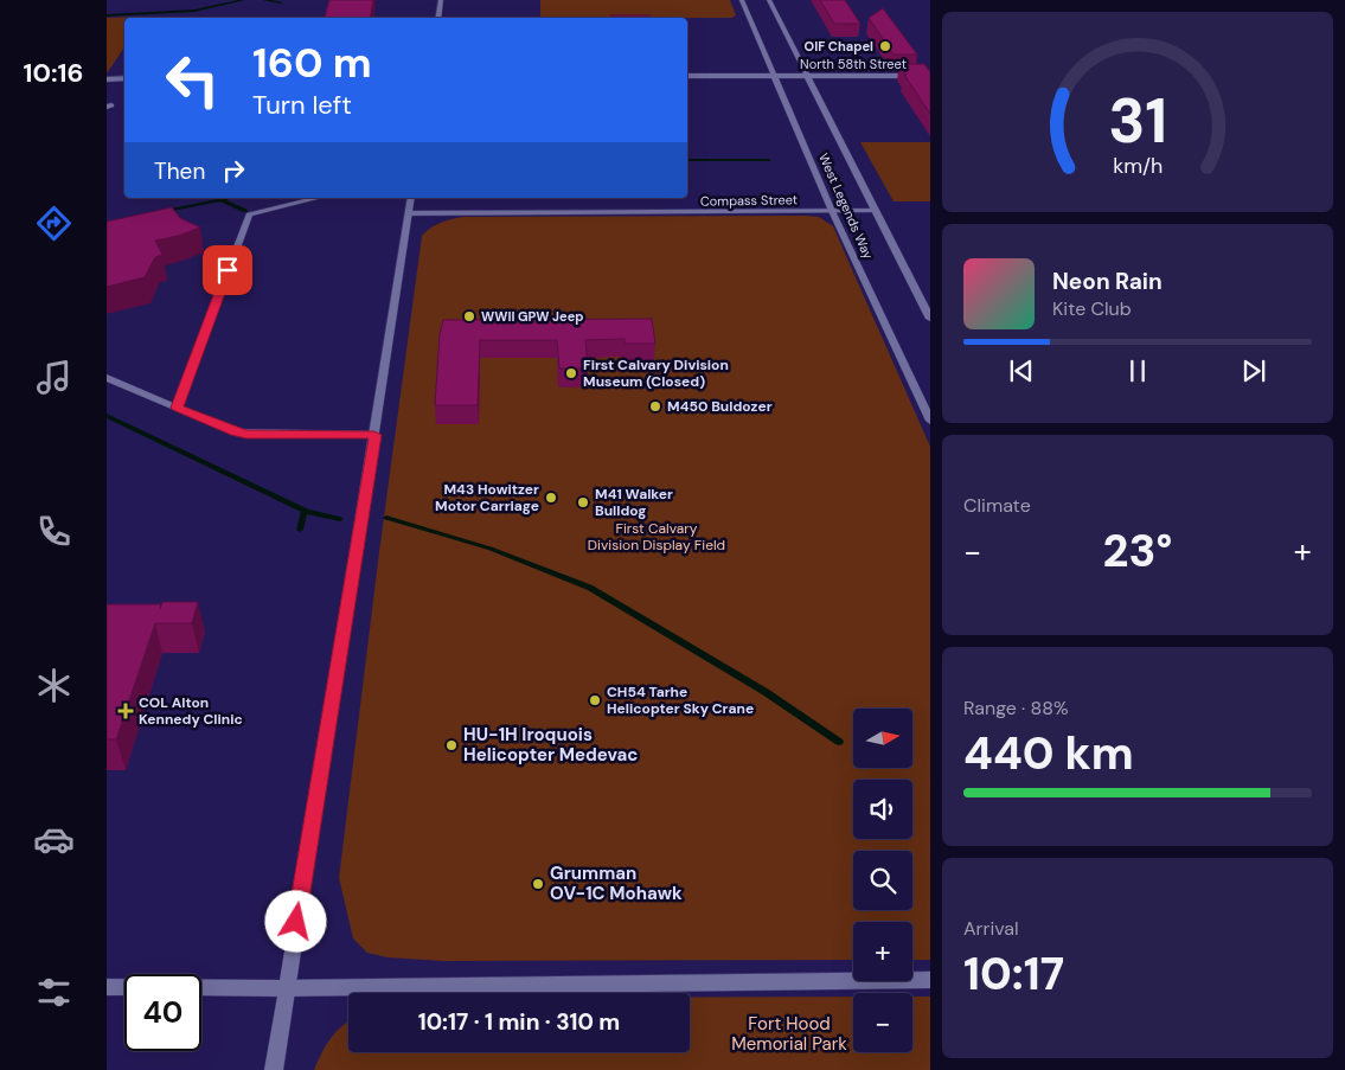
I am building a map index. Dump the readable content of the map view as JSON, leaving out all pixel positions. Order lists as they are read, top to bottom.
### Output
{
  "streets": {
    "street": ["North 58th Street", "Compass Street", "West Legends Way"]
  },
  "crossings": [
    ["North 58th Street", "West Legends Way"],
    ["Compass Street", "West Legends Way"]
  ],
  "parks": ["First Calvary Division Display Field", "Fort Hood Memorial Park"],
  "places": {
    "other": [
      "OIF Chapel",
      "WWII GPW Jeep",
      "First Calvary Division Museum (Closed)",
      "M450 Buldozer",
      "M43 Howitzer Motor Carriage",
      "M41 Walker Bulldog",
      "CH54 Tarhe Helicopter Sky Crane",
      "HU-1H Iroquois Helicopter Medevac",
      "Grumman OV-1C Mohawk"
    ],
    "health": ["COL Alton Kennedy Clinic"]
  },
  "north": "right",
  "page": {
    "tabs": "10:16",
    "turn": ["160 m", "Turn left"],
    "then": "Then",
    "song": ["Neon Rain", "Kite Club"],
    "tile": [
      "Climate",
      ["Range · 88%", "440 km"],
      ["Arrival", "10:17"]
    ],
    "heat": ["−", "23°", "+"],
    "map_buttons": ["+", "−"],
    "limit": "40",
    "trip": "10:17 · 1 min · 310 m",
    "gauge": ["31", "km/h"]
  }
}
